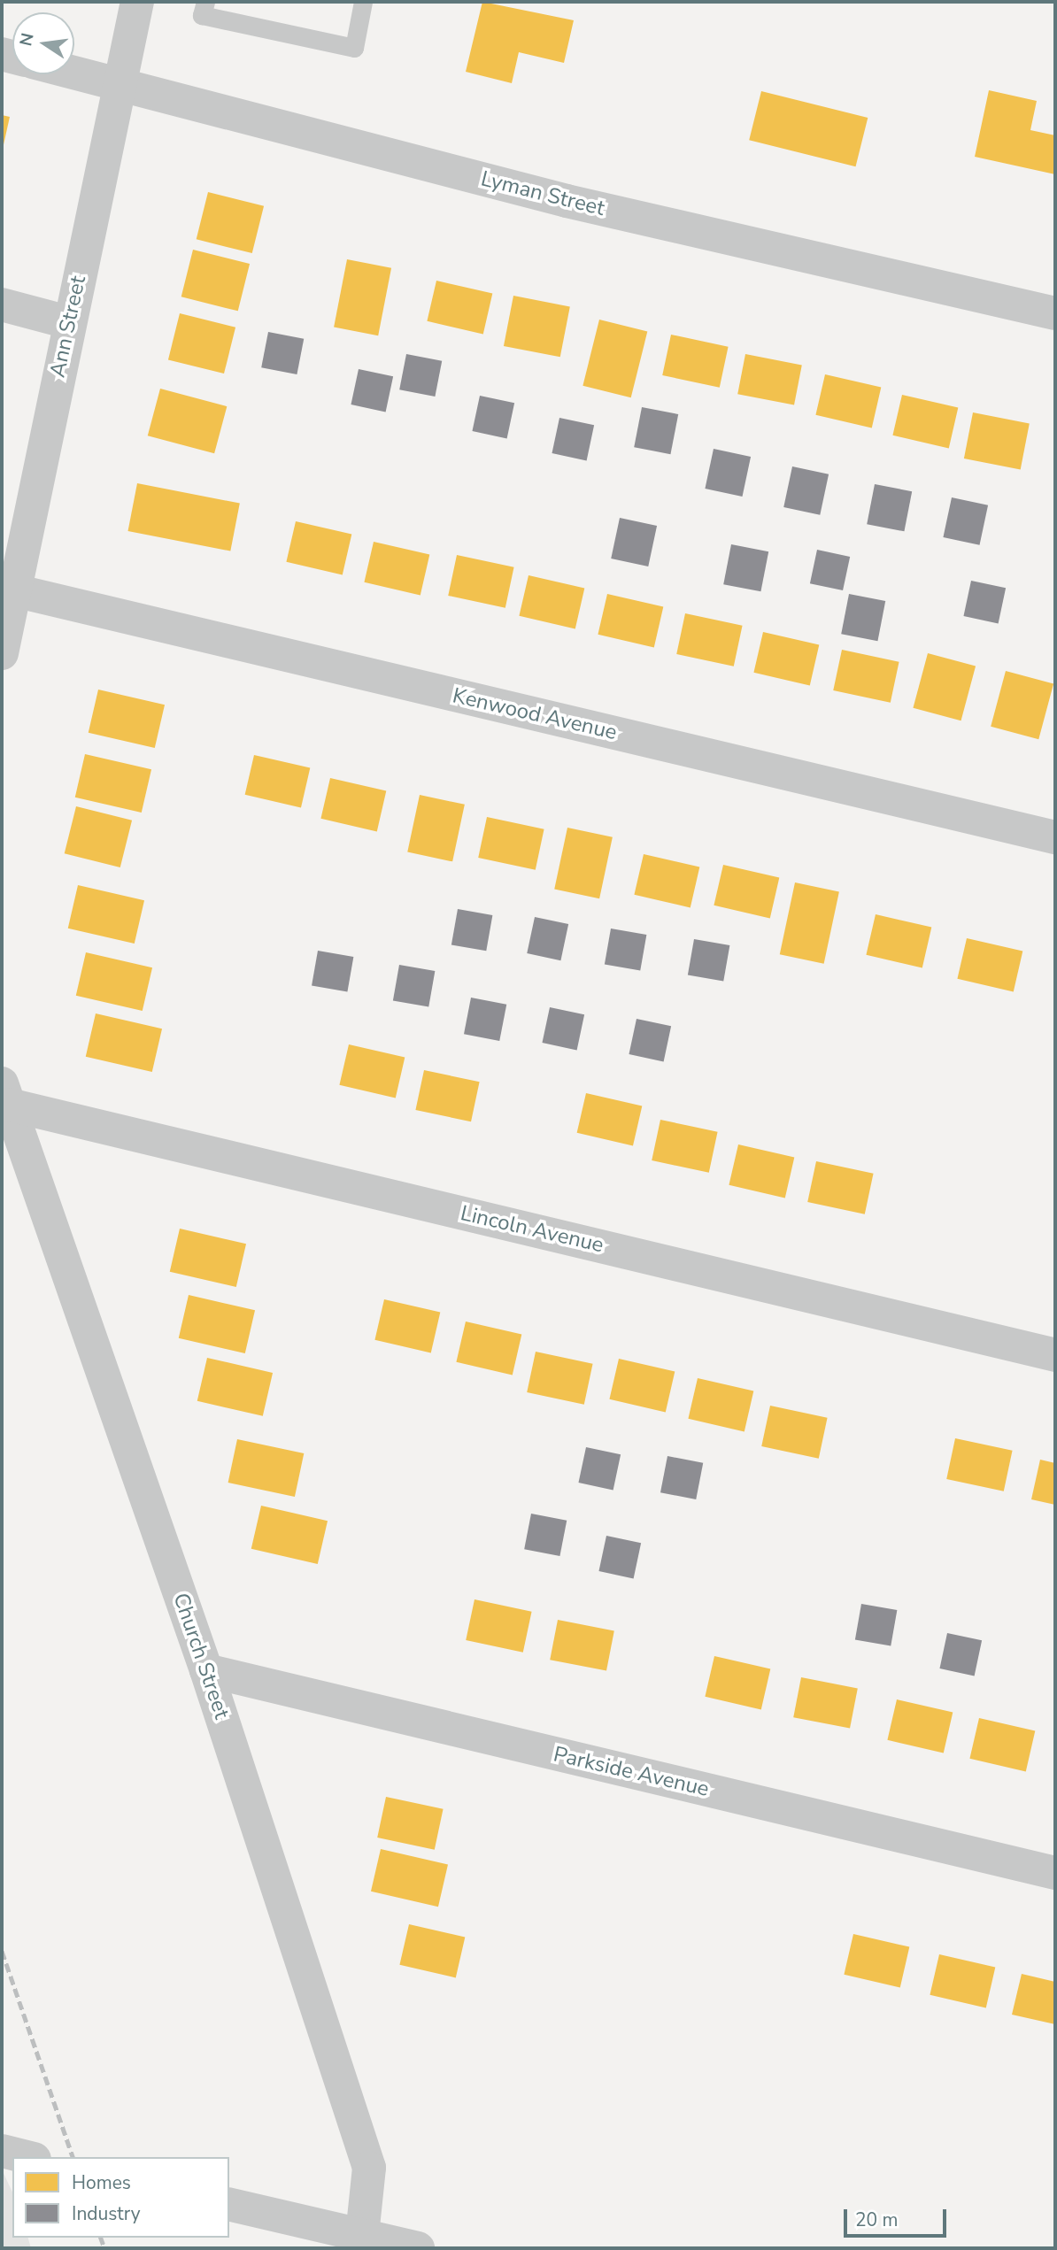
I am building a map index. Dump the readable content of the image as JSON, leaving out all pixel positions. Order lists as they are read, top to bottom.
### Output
{
  "streets": {
    "street": [
      "Lyman Street",
      "Ann Street",
      "Kenwood Avenue",
      "Lincoln Avenue",
      "Church Street",
      "Parkside Avenue"
    ]
  },
  "crossings": [
    ["Lyman Street", "Ann Street"],
    ["Ann Street", "Kenwood Avenue"],
    ["Lincoln Avenue", "Church Street"],
    ["Church Street", "Parkside Avenue"]
  ],
  "legend": ["Homes", "Industry"],
  "scale_bar": "20 m",
  "north": "left"
}
